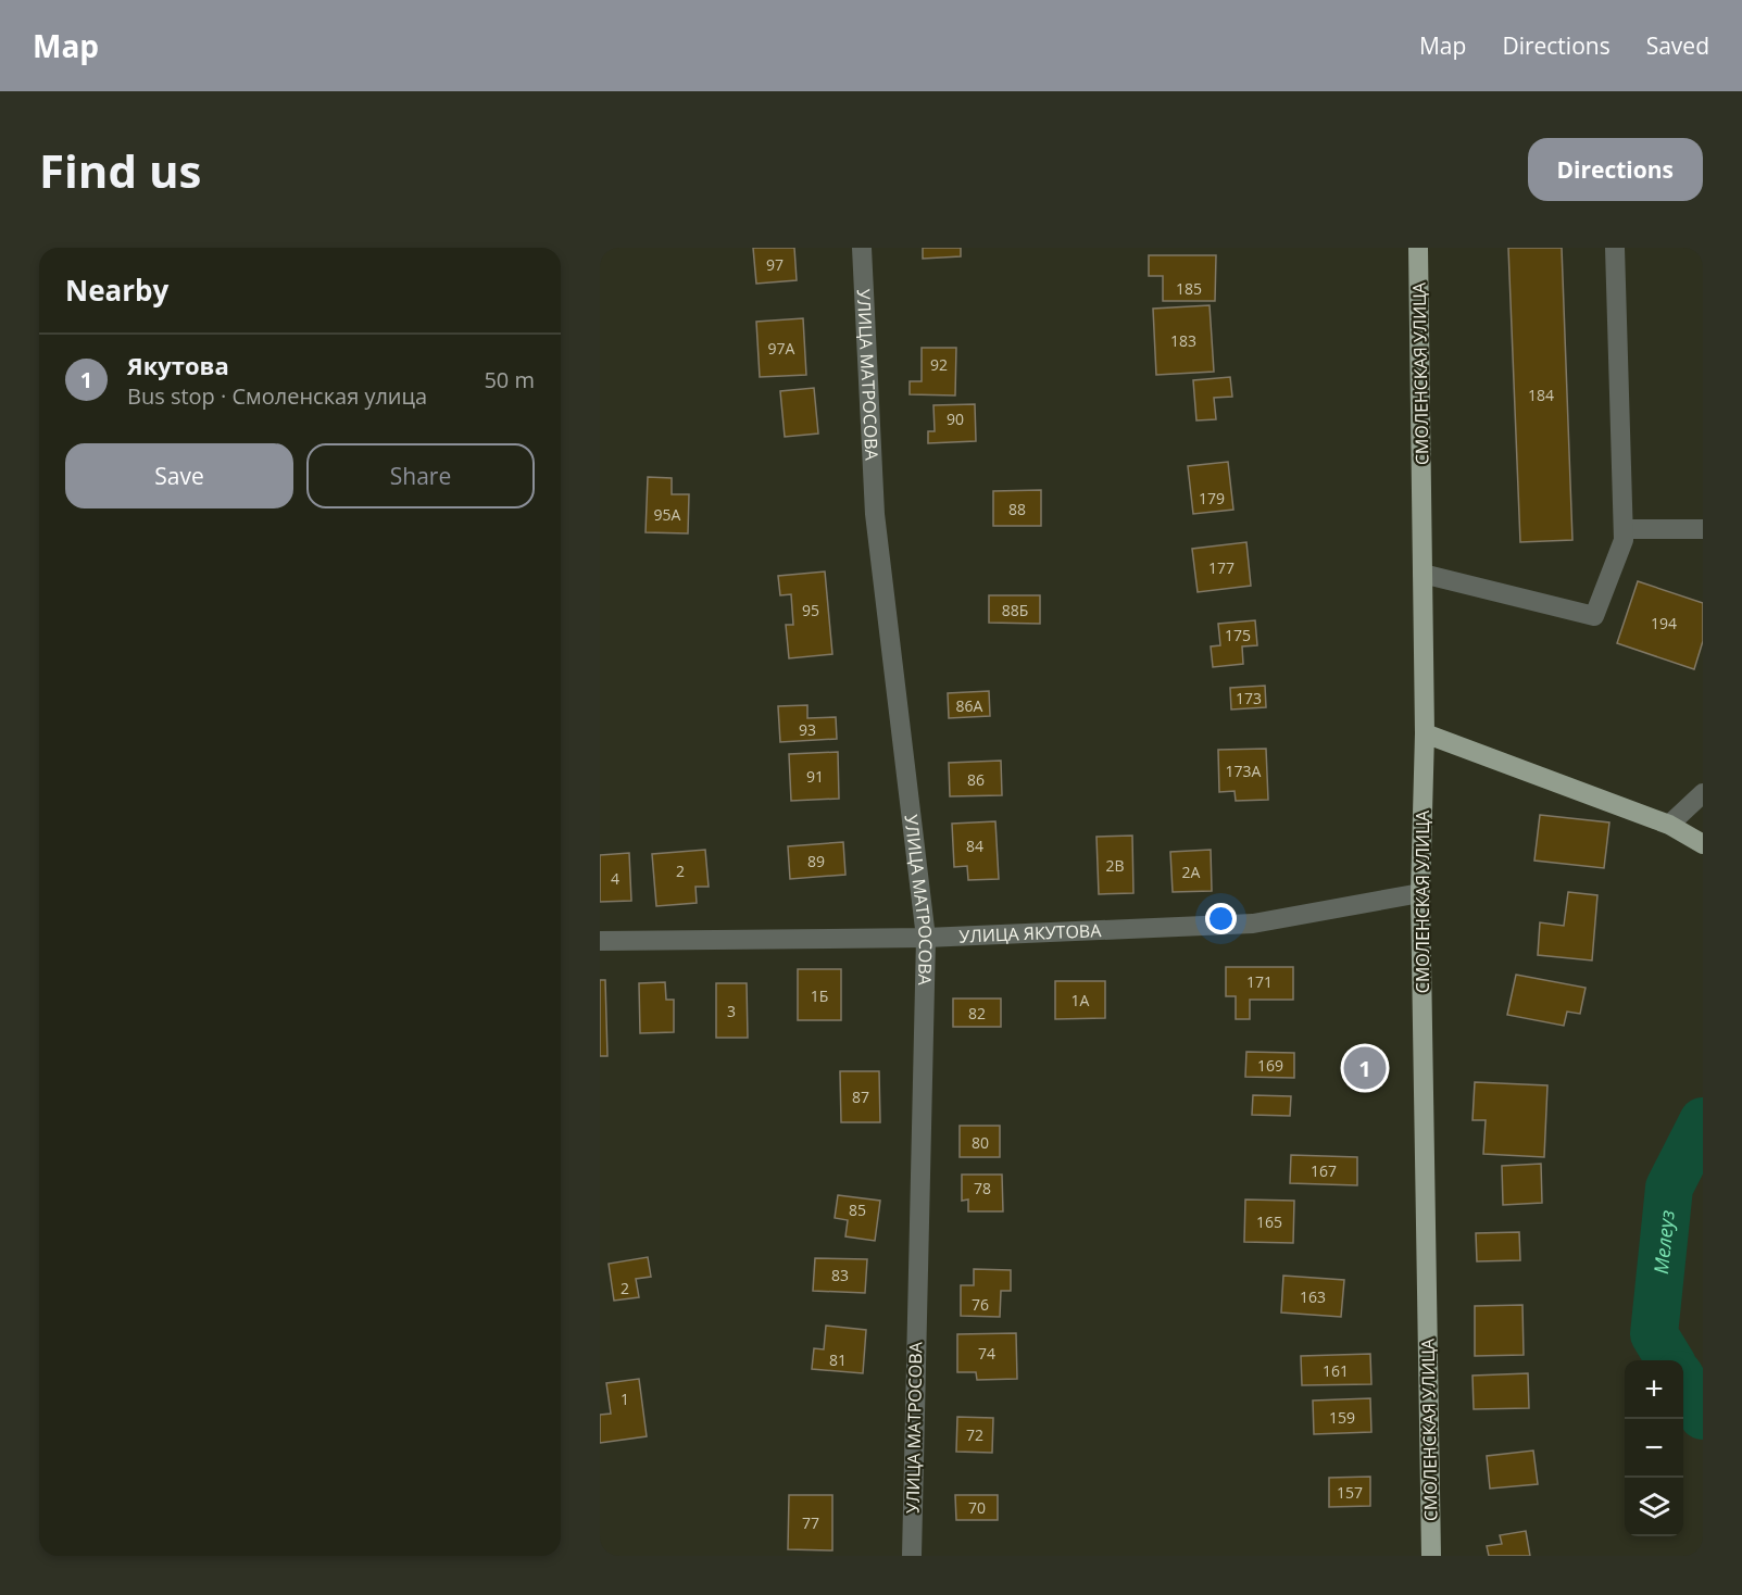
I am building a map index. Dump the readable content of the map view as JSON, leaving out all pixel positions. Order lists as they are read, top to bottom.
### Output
{
  "streets": {
    "main road": ["СМОЛЕНСКАЯ УЛИЦА"],
    "street": ["УЛИЦА МАТРОСОВА", "УЛИЦА ЯКУТОВА"]
  },
  "crossings": [
    ["СМОЛЕНСКАЯ УЛИЦА", "УЛИЦА ЯКУТОВА"],
    ["УЛИЦА МАТРОСОВА", "УЛИЦА ЯКУТОВА"]
  ],
  "water": ["Мелеуз"],
  "house_numbers": [
    "97",
    "185",
    "183",
    "97А",
    "92",
    "184",
    "90",
    "179",
    "88",
    "95А",
    "177",
    "95",
    "88Б",
    "194",
    "175",
    "173",
    "86А",
    "93",
    "173А",
    "91",
    "86",
    "84",
    "89",
    "2В",
    "2",
    "2А",
    "4",
    "171",
    "1Б",
    "1А",
    "3",
    "82",
    "169",
    "87",
    "80",
    "167",
    "78",
    "85",
    "165",
    "83",
    "2",
    "163",
    "76",
    "74",
    "81",
    "161",
    "1",
    "159",
    "72",
    "157",
    "70",
    "77"
  ],
  "page": {
    "header": "Map",
    "nav": ["Map", "Directions", "Saved"],
    "buttons": [
      "Directions",
      ["Save", "Share"]
    ],
    "title": "Find us",
    "heading": "Nearby",
    "list": [
      {
        "mark": "1",
        "name": "Якутова",
        "note": "Bus stop · Смоленская улица",
        "value": "50 m"
      }
    ],
    "pins": "1",
    "map_buttons": ["+", "−"]
  }
}
